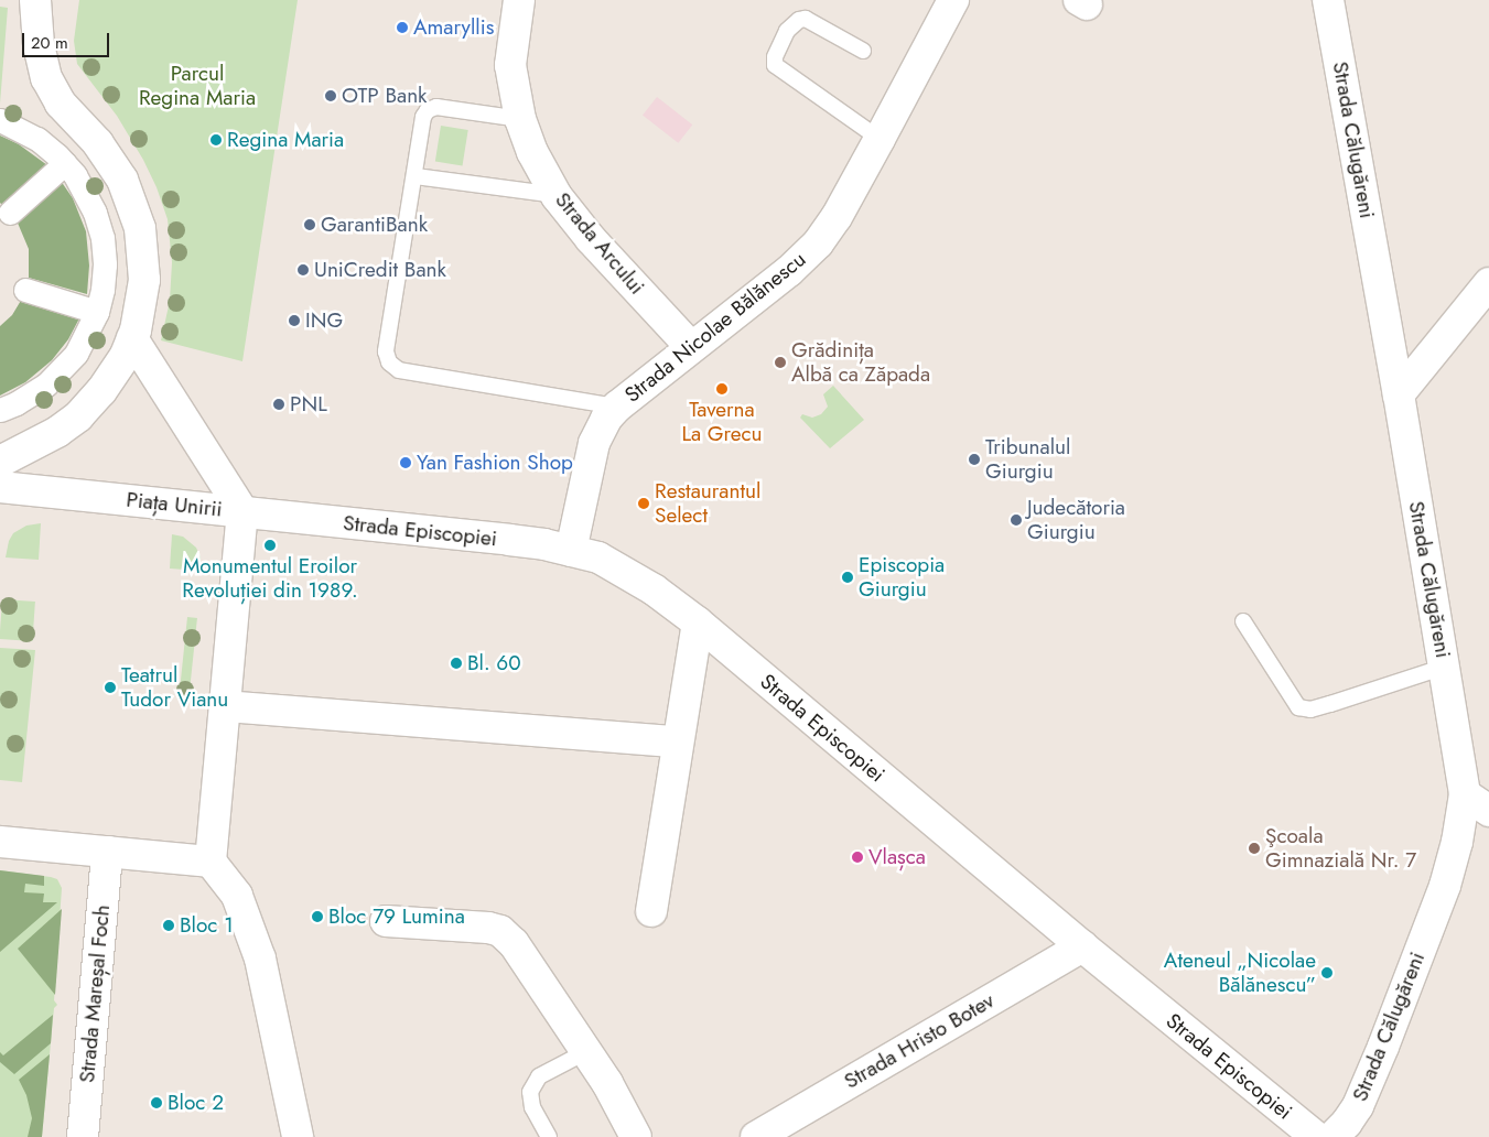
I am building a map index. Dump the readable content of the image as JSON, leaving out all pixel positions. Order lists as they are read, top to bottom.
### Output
{
  "streets": {
    "street": [
      "Strada Călugăreni",
      "Strada Arcului",
      "Strada Nicolae Bălănescu",
      "Piața Unirii",
      "Strada Episcopiei",
      "Strada Mareșal Foch",
      "Strada Hristo Botev"
    ]
  },
  "crossings": [
    ["Strada Arcului", "Strada Nicolae Bălănescu"],
    ["Strada Nicolae Bălănescu", "Strada Episcopiei"],
    ["Piața Unirii", "Strada Episcopiei"],
    ["Strada Episcopiei", "Strada Hristo Botev"]
  ],
  "parks": ["Parcul Regina Maria"],
  "places": [
    "Amaryllis",
    "OTP Bank",
    "Regina Maria",
    "GarantiBank",
    "UniCredit Bank",
    "ING",
    "Grădinița Albă ca Zăpada",
    "Taverna La Grecu",
    "PNL",
    "Tribunalul Giurgiu",
    "Yan Fashion Shop",
    "Restaurantul Select",
    "Judecătoria Giurgiu",
    "Monumentul Eroilor Revoluției din 1989.",
    "Episcopia Giurgiu",
    "Bl. 60",
    "Teatrul Tudor Vianu",
    "Şcoala Gimnazială Nr. 7",
    "Vlașca",
    "Bloc 79 Lumina",
    "Bloc 1",
    "Ateneul „Nicolae Bălănescu”",
    "Bloc 2"
  ],
  "scale_bar": "20 m"
}
